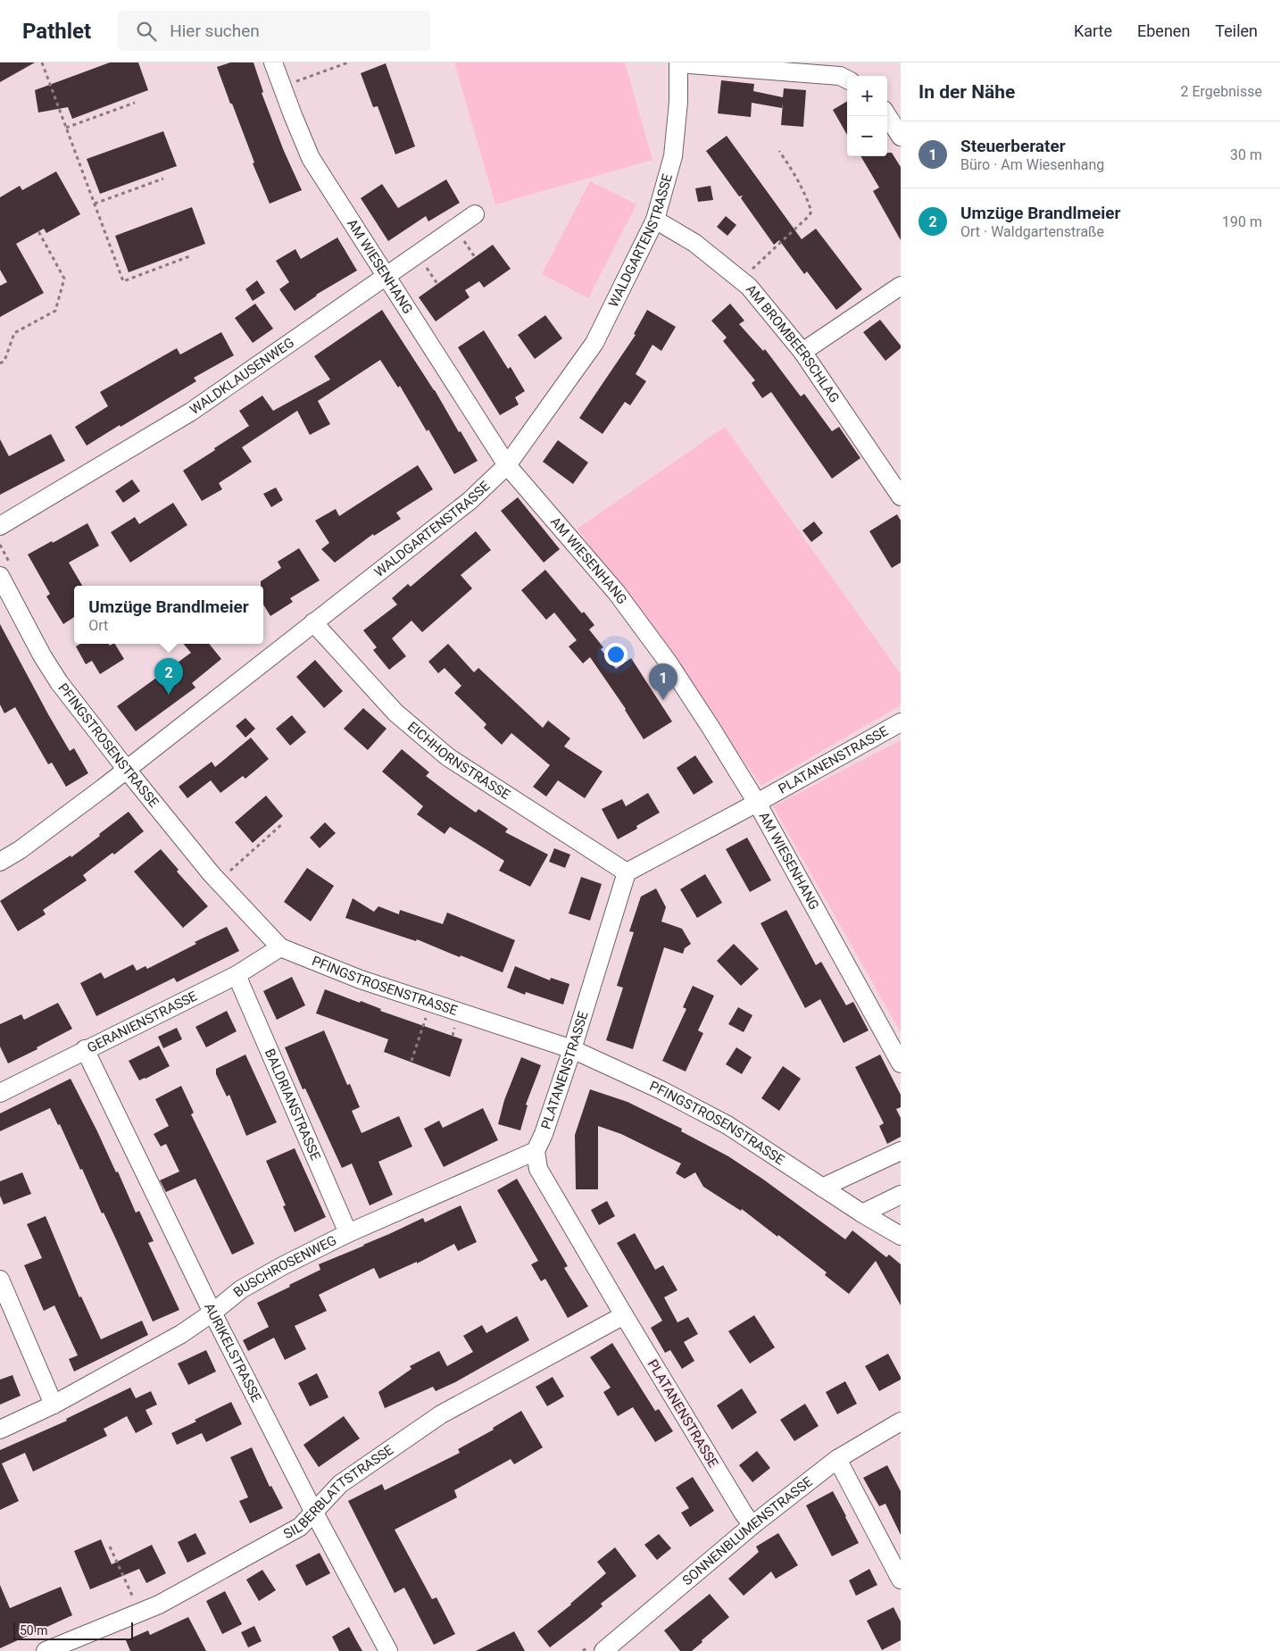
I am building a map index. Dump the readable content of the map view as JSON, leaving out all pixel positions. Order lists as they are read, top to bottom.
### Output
{
  "streets": {
    "street": [
      "WALDGARTENSTRASSE",
      "AM WIESENHANG",
      "AM BROMBEERSCHLAG",
      "WALDKLAUSENWEG",
      "PFINGSTROSENSTRASSE",
      "EICHHORNSTRASSE",
      "PLATANENSTRASSE",
      "GERANIENSTRASSE",
      "BALDRIANSTRASSE",
      "BUSCHROSENWEG",
      "AURIKELSTRASSE",
      "SILBERBLATTSTRASSE",
      "SONNENBLUMENSTRASSE"
    ]
  },
  "crossings": [
    ["WALDGARTENSTRASSE", "AM WIESENHANG"],
    ["WALDGARTENSTRASSE", "AM BROMBEERSCHLAG"],
    ["WALDGARTENSTRASSE", "PFINGSTROSENSTRASSE"],
    ["WALDGARTENSTRASSE", "EICHHORNSTRASSE"],
    ["AM WIESENHANG", "WALDKLAUSENWEG"],
    ["AM WIESENHANG", "PLATANENSTRASSE"],
    ["PFINGSTROSENSTRASSE", "PLATANENSTRASSE"],
    ["PFINGSTROSENSTRASSE", "GERANIENSTRASSE"],
    ["EICHHORNSTRASSE", "PLATANENSTRASSE"],
    ["PLATANENSTRASSE", "BUSCHROSENWEG"],
    ["PLATANENSTRASSE", "SILBERBLATTSTRASSE"],
    ["PLATANENSTRASSE", "SONNENBLUMENSTRASSE"],
    ["GERANIENSTRASSE", "BALDRIANSTRASSE"],
    ["GERANIENSTRASSE", "AURIKELSTRASSE"],
    ["BALDRIANSTRASSE", "BUSCHROSENWEG"],
    ["BUSCHROSENWEG", "AURIKELSTRASSE"],
    ["AURIKELSTRASSE", "SILBERBLATTSTRASSE"]
  ],
  "scale_bar": "50 m",
  "page": {
    "header": "Pathlet",
    "search": "Hier suchen",
    "nav": ["Karte", "Ebenen", "Teilen"],
    "heading": ["In der Nähe", "2 Ergebnisse"],
    "map_buttons": ["+", "−"],
    "list": [
      {
        "mark": "1",
        "name": "Steuerberater",
        "note": "Büro · Am Wiesenhang",
        "value": "30 m"
      },
      {
        "mark": "2",
        "name": "Umzüge Brandlmeier",
        "note": "Ort · Waldgartenstraße",
        "value": "190 m"
      }
    ],
    "popup": ["Umzüge Brandlmeier", "Ort"],
    "pins": ["2", "1"],
    "scale": "50 m"
  }
}
